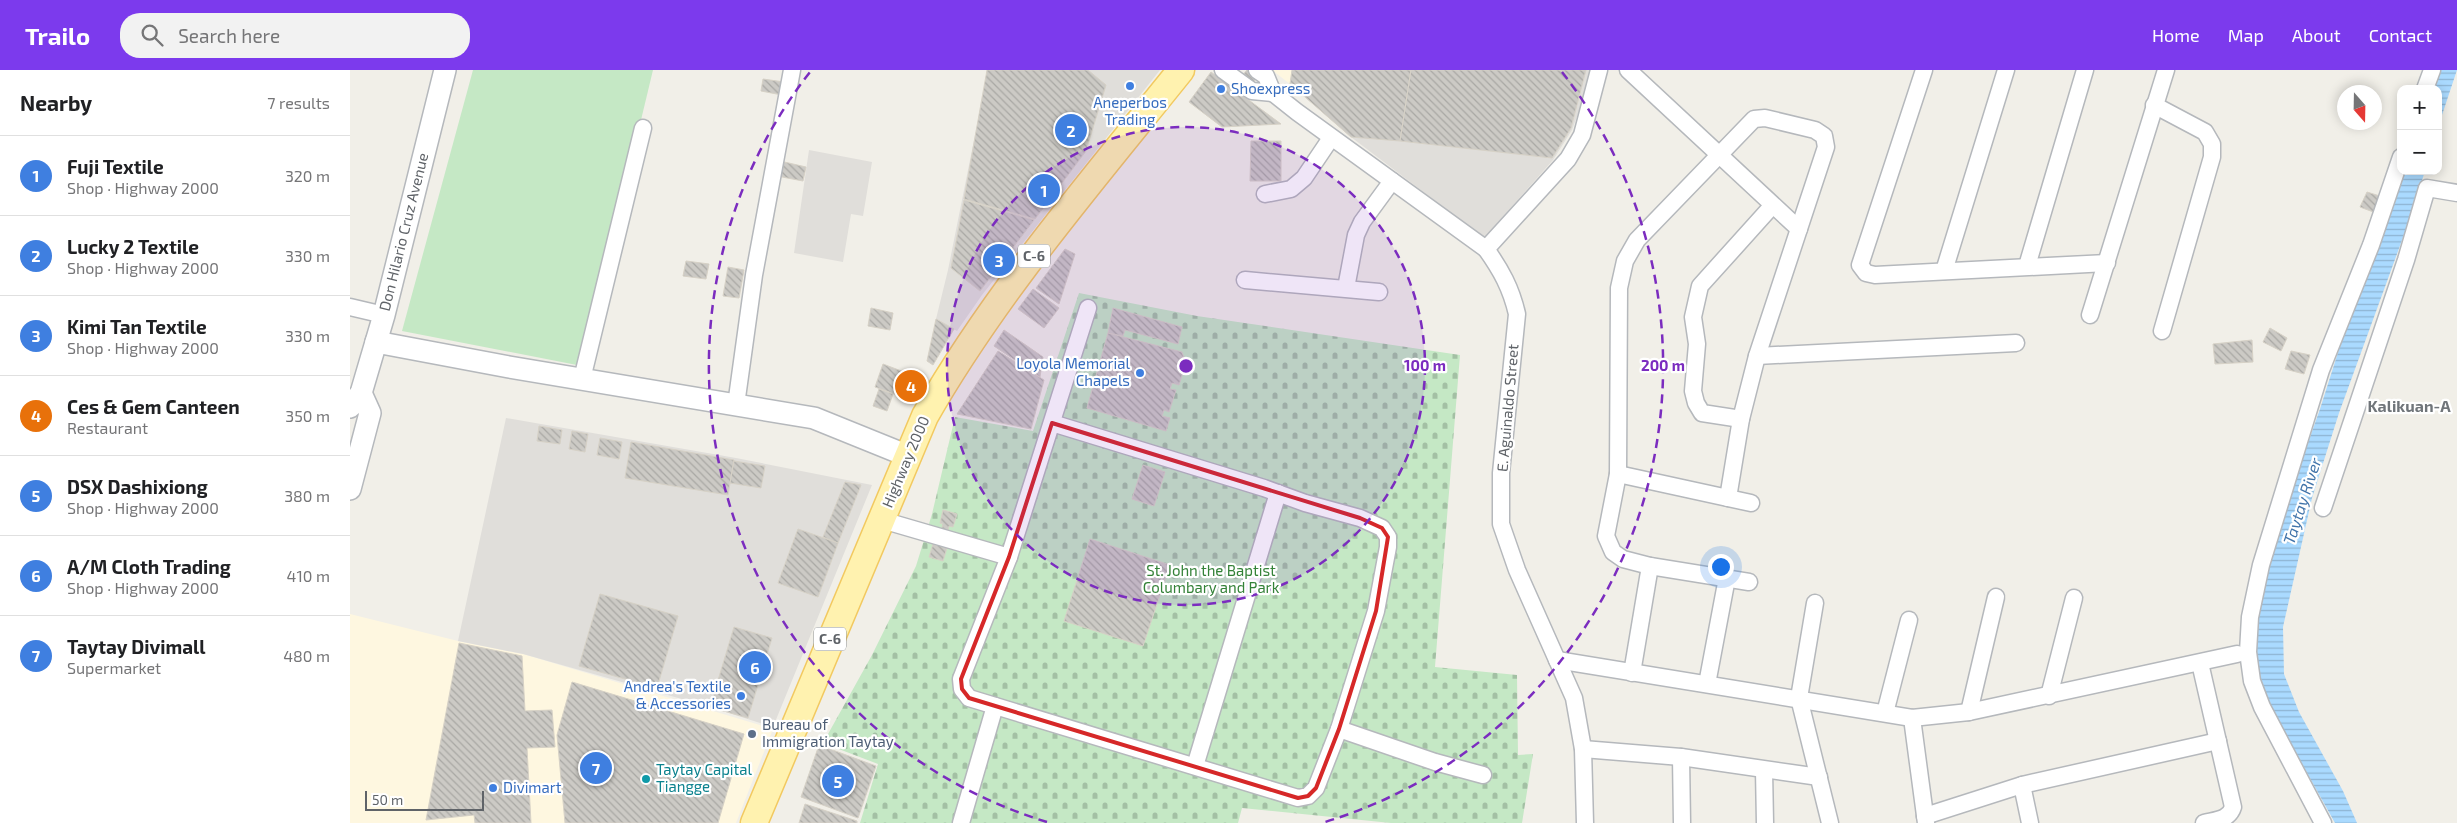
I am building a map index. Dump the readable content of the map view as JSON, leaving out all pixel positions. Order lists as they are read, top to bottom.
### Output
{
  "streets": {
    "main road": ["C-6", "Highway 2000"],
    "street": ["Don Hilario Cruz Avenue", "E. Aguinaldo Street"]
  },
  "districts": ["Kalikuan-A"],
  "water": ["Taytay River"],
  "parks": ["St. John the Baptist Columbary and Park"],
  "places": [
    "Aneperbos Trading",
    "Shoexpress",
    "Loyola Memorial Chapels",
    "Andrea's Textile & Accessories",
    "Bureau of Immigration Taytay",
    "Taytay Capital Tiangge",
    "Divimart"
  ],
  "scale_bar": "50 m",
  "north": "bottom",
  "page": {
    "header": "Trailo",
    "search": "Search here",
    "nav": [
      "Home",
      "Map",
      "About",
      "Contact"
    ],
    "heading": ["Nearby", "7 results"],
    "map_buttons": ["+", "−"],
    "pins": [
      "2",
      "1",
      "3",
      "4",
      "6",
      "7",
      "5"
    ],
    "list": [
      {
        "mark": "1",
        "name": "Fuji Textile",
        "note": "Shop · Highway 2000",
        "value": "320 m"
      },
      {
        "mark": "2",
        "name": "Lucky 2 Textile",
        "note": "Shop · Highway 2000",
        "value": "330 m"
      },
      {
        "mark": "3",
        "name": "Kimi Tan Textile",
        "note": "Shop · Highway 2000",
        "value": "330 m"
      },
      {
        "mark": "4",
        "name": "Ces & Gem Canteen",
        "note": "Restaurant",
        "value": "350 m"
      },
      {
        "mark": "5",
        "name": "DSX Dashixiong",
        "note": "Shop · Highway 2000",
        "value": "380 m"
      },
      {
        "mark": "6",
        "name": "A/M Cloth Trading",
        "note": "Shop · Highway 2000",
        "value": "410 m"
      },
      {
        "mark": "7",
        "name": "Taytay Divimall",
        "note": "Supermarket",
        "value": "480 m"
      }
    ],
    "scale": "50 m"
  },
  "rings": ["100 m", "200 m"]
}
